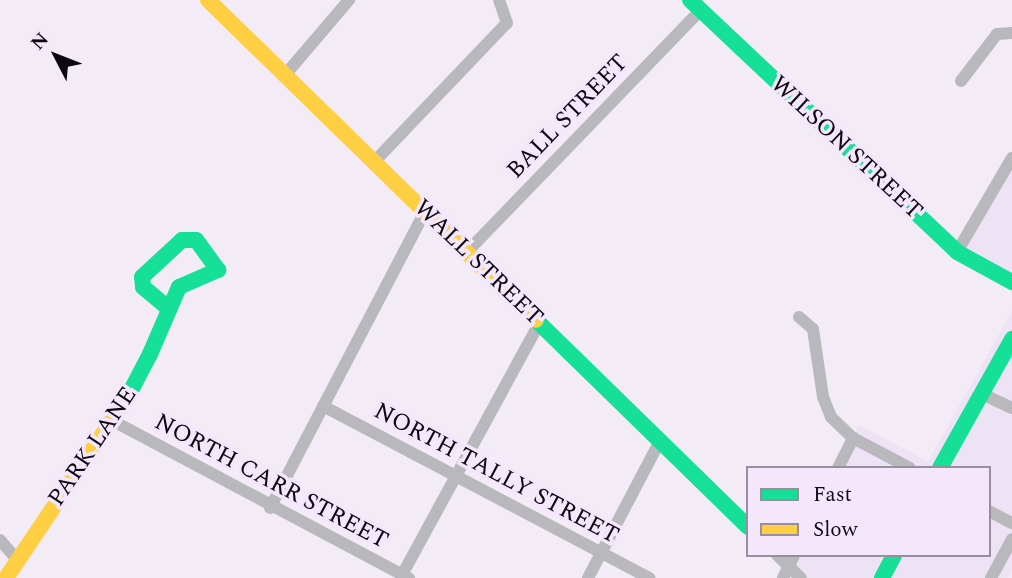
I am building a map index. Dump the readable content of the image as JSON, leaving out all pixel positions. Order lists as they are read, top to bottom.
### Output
{
  "streets": {
    "street": [
      "BALL STREET",
      "WILSON STREET",
      "WALL STREET",
      "PARK LANE",
      "NORTH TALLY STREET",
      "NORTH CARR STREET"
    ]
  },
  "crossings": [
    ["BALL STREET", "WILSON STREET"],
    ["BALL STREET", "WALL STREET"],
    ["PARK LANE", "NORTH CARR STREET"]
  ],
  "legend": ["Fast", "Slow"],
  "north": "top left"
}
